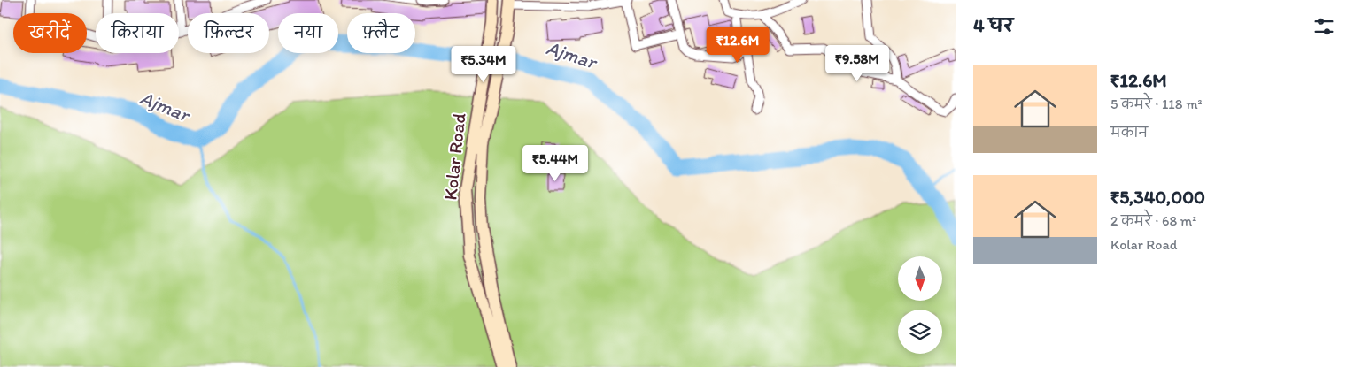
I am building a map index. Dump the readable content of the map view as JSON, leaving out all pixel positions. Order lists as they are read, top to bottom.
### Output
{
  "streets": {
    "main road": ["Kolar Road"]
  },
  "water": ["Ajmar"],
  "north": "bottom",
  "page": {
    "heading": "4 घर",
    "chip": [
      "खरीदें",
      "किराया",
      "फ़िल्टर",
      "नया",
      "फ़्लैट"
    ],
    "price": [
      "₹12.6M",
      "₹9.58M",
      "₹5.34M",
      "₹5.44M"
    ],
    "list": [
      {
        "name": "₹12.6M",
        "note": "5 कमरे · 118 m² · मकान"
      },
      {
        "name": "₹5,340,000",
        "note": "2 कमरे · 68 m² · Kolar Road"
      }
    ]
  }
}
